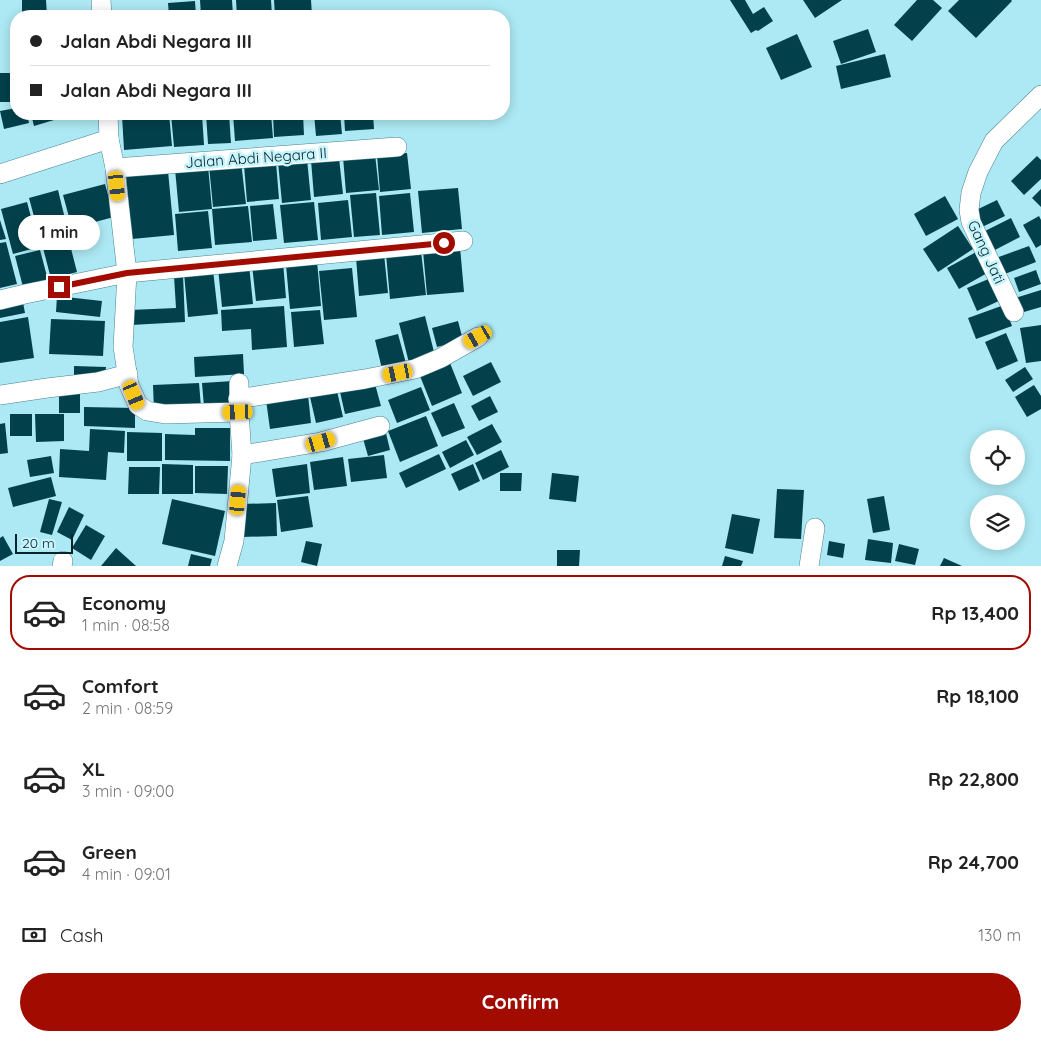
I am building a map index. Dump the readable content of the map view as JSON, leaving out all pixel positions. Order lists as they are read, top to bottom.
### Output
{
  "streets": {
    "street": ["Jalan Abdi Negara II", "Gang Jati"]
  },
  "scale_bar": "20 m",
  "page": {
    "banner": ["Jalan Abdi Negara III", "Jalan Abdi Negara III"],
    "bubble": "1 min",
    "scale": "20 m",
    "list": [
      {
        "name": "Economy",
        "note": "1 min · 08:58",
        "value": "Rp 13,400"
      },
      {
        "name": "Comfort",
        "note": "2 min · 08:59",
        "value": "Rp 18,100"
      },
      {
        "name": "XL",
        "note": "3 min · 09:00",
        "value": "Rp 22,800"
      },
      {
        "name": "Green",
        "note": "4 min · 09:01",
        "value": "Rp 24,700"
      }
    ],
    "pay": ["Cash", "130 m"],
    "buttons": "Confirm"
  }
}
